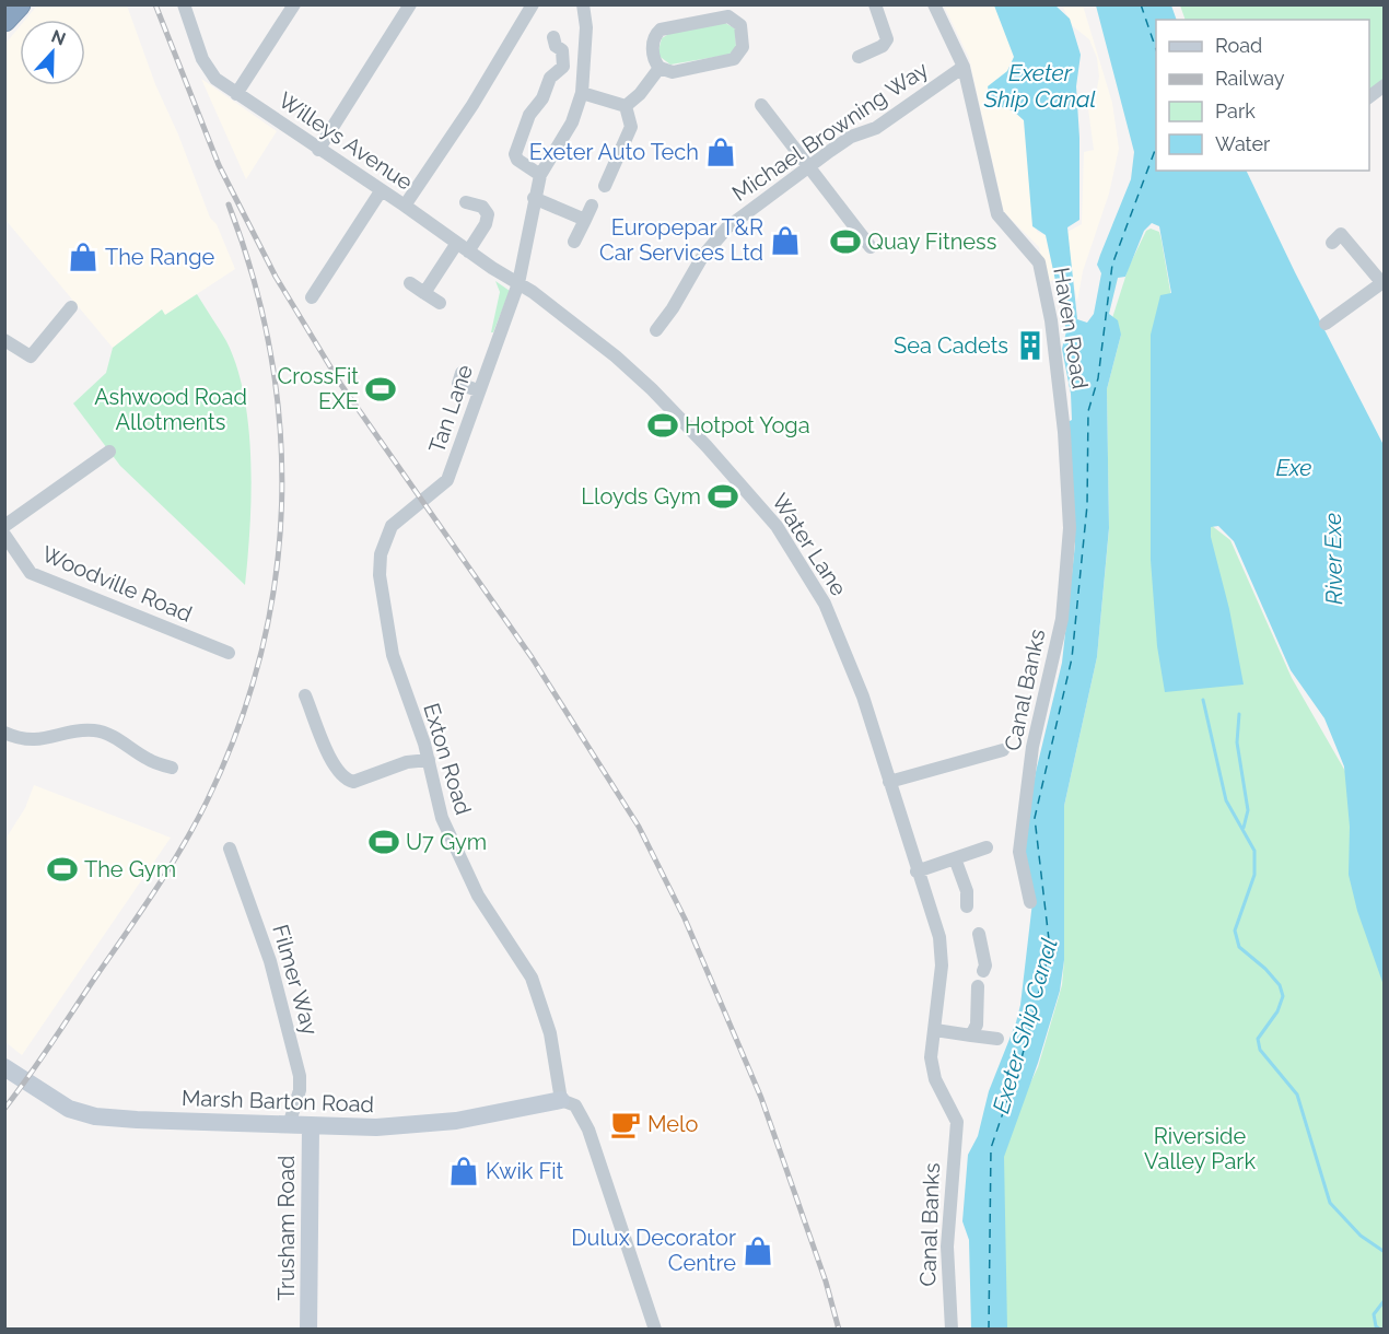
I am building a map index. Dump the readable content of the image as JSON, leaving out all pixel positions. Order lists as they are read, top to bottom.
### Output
{
  "streets": {
    "street": [
      "Michael Browning Way",
      "Willeys Avenue",
      "Haven Road",
      "Tan Lane",
      "Water Lane",
      "Woodville Road",
      "Canal Banks",
      "Exton Road",
      "Filmer Way",
      "Marsh Barton Road",
      "Trusham Road"
    ]
  },
  "crossings": [
    ["Michael Browning Way", "Haven Road"],
    ["Willeys Avenue", "Tan Lane"],
    ["Willeys Avenue", "Water Lane"],
    ["Haven Road", "Canal Banks"],
    ["Tan Lane", "Water Lane"],
    ["Tan Lane", "Exton Road"],
    ["Water Lane", "Canal Banks"],
    ["Exton Road", "Marsh Barton Road"],
    ["Filmer Way", "Marsh Barton Road"],
    ["Marsh Barton Road", "Trusham Road"]
  ],
  "water": ["Exeter Ship Canal", "Exe", "River Exe"],
  "parks": ["Ashwood Road Allotments", "Riverside Valley Park"],
  "places": {
    "shop": [
      "Exeter Auto Tech",
      "Europepar T&R Car Services Ltd",
      "The Range",
      "Kwik Fit",
      "Dulux Decorator Centre"
    ],
    "sports": [
      "Quay Fitness",
      "CrossFit EXE",
      "Hotpot Yoga",
      "Lloyds Gym",
      "U7 Gym",
      "The Gym"
    ],
    "building": ["Sea Cadets"],
    "cafe": ["Melo"]
  },
  "legend": [
    "Road",
    "Railway",
    "Park",
    "Water"
  ],
  "north": "top"
}
